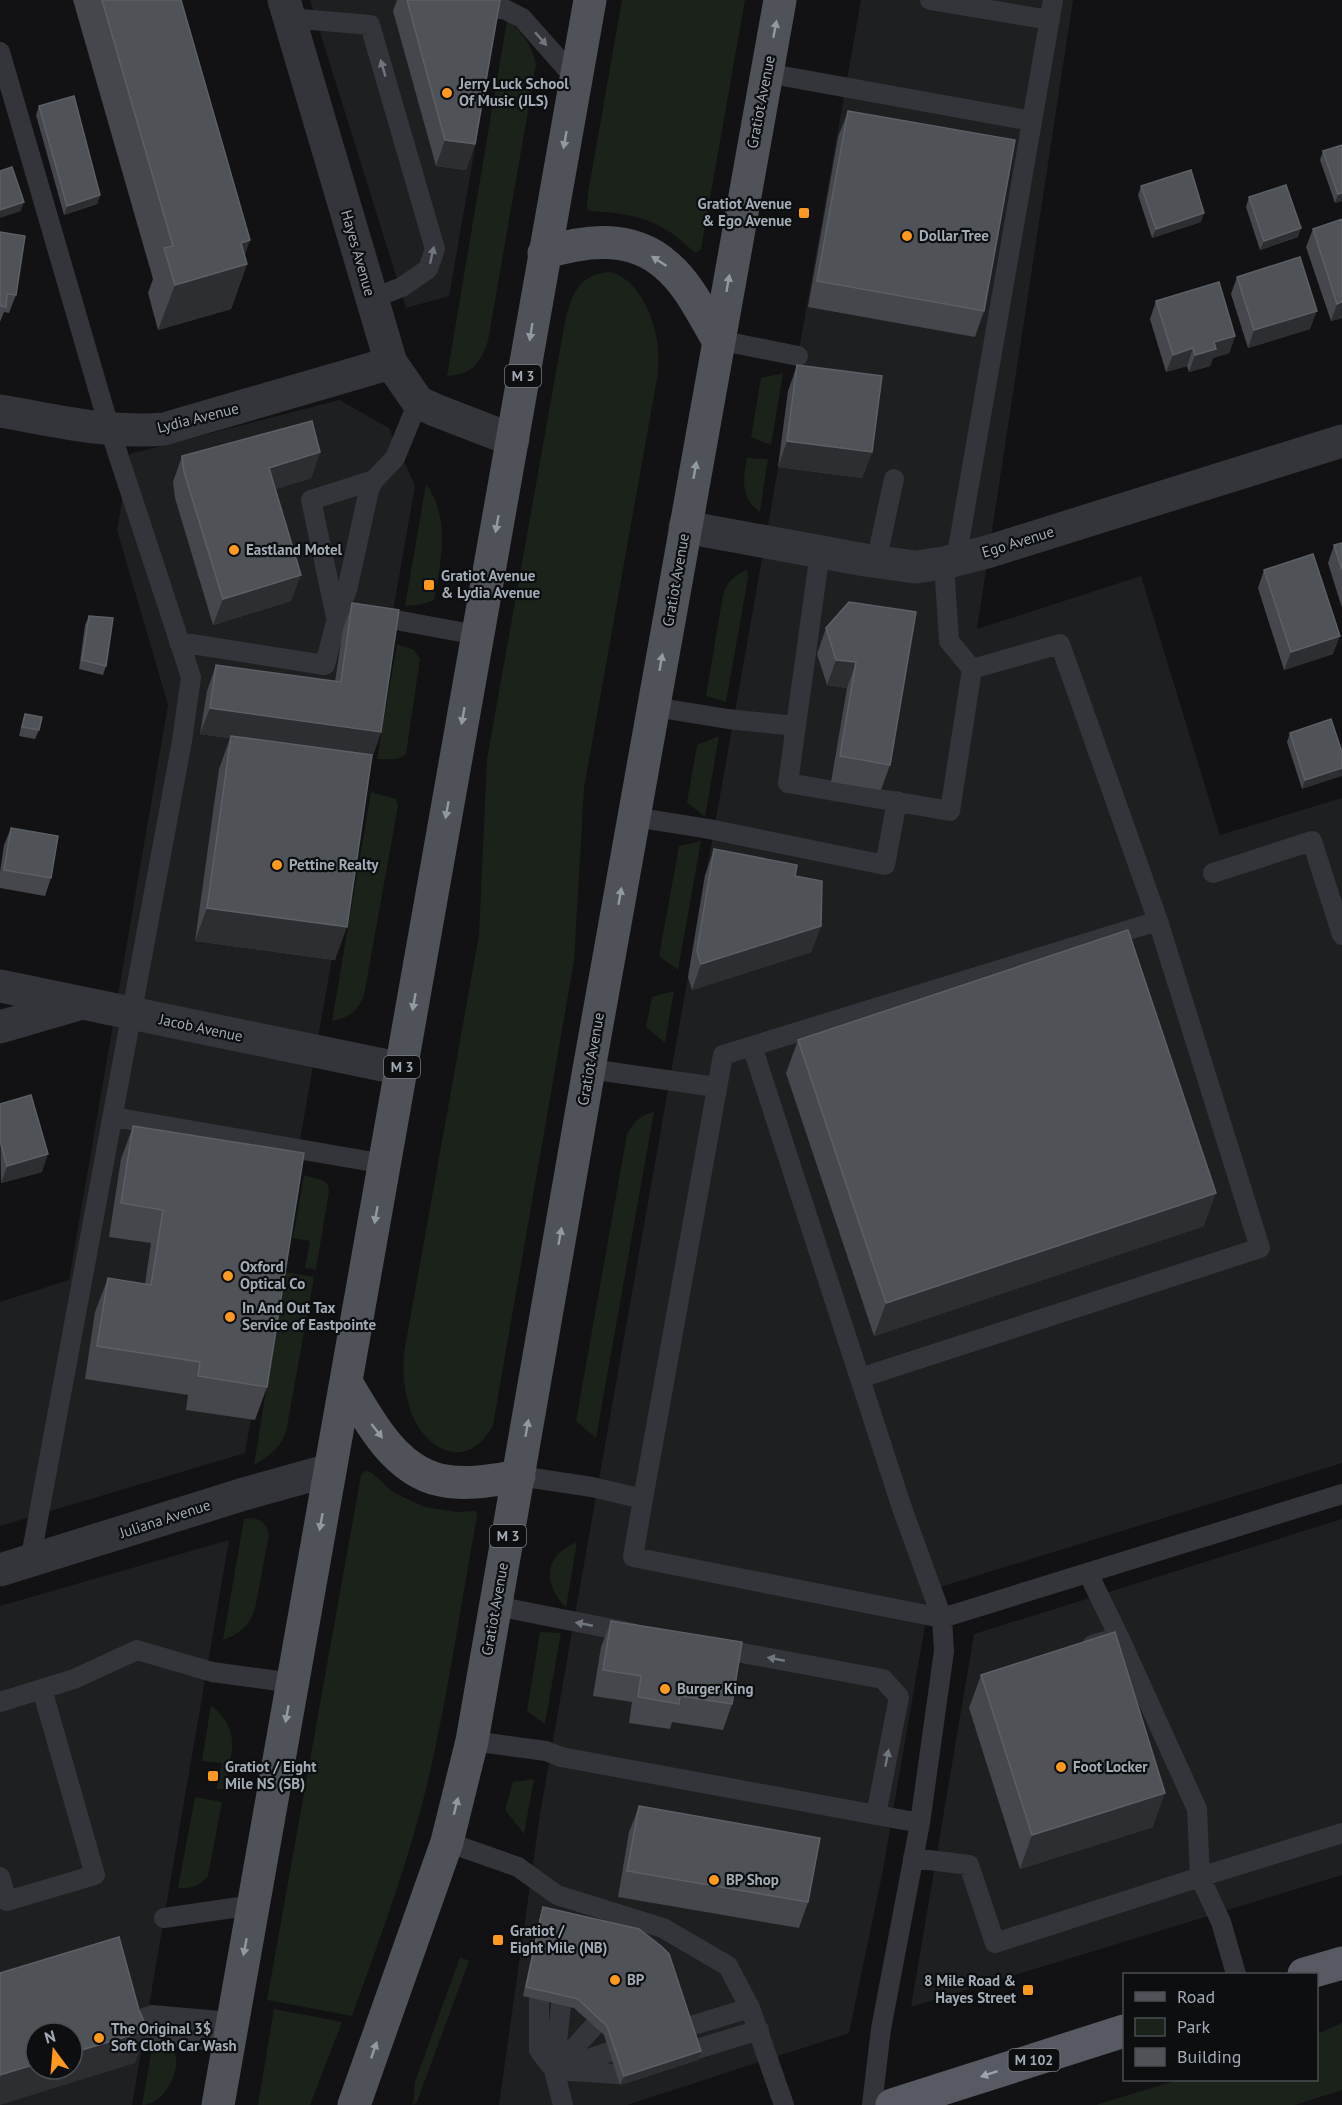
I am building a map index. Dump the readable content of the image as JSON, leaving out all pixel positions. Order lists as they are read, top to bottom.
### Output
{
  "streets": {
    "highway": ["M 102"],
    "main road": ["Gratiot Avenue", "M 3"],
    "street": [
      "Hayes Avenue",
      "Lydia Avenue",
      "Ego Avenue",
      "Jacob Avenue",
      "Juliana Avenue"
    ]
  },
  "crossings": [
    ["Gratiot Avenue", "Ego Avenue"],
    ["Hayes Avenue", "Lydia Avenue"],
    ["M 3", "Jacob Avenue"],
    ["M 3", "Juliana Avenue"]
  ],
  "places": {
    "other": [
      "Jerry Luck School Of Music (JLS)",
      "Dollar Tree",
      "Eastland Motel",
      "Pettine Realty",
      "Oxford Optical Co",
      "In And Out Tax Service of Eastpointe",
      "Burger King",
      "Foot Locker",
      "BP Shop",
      "BP",
      "The Original 3$ Soft Cloth Car Wash"
    ],
    "transit": [
      "Gratiot Avenue & Ego Avenue",
      "Gratiot Avenue & Lydia Avenue",
      "Gratiot / Eight Mile NS (SB)",
      "Gratiot / Eight Mile (NB)",
      "8 Mile Road & Hayes Street"
    ]
  },
  "legend": ["Road", "Park", "Building"],
  "north": "top"
}
